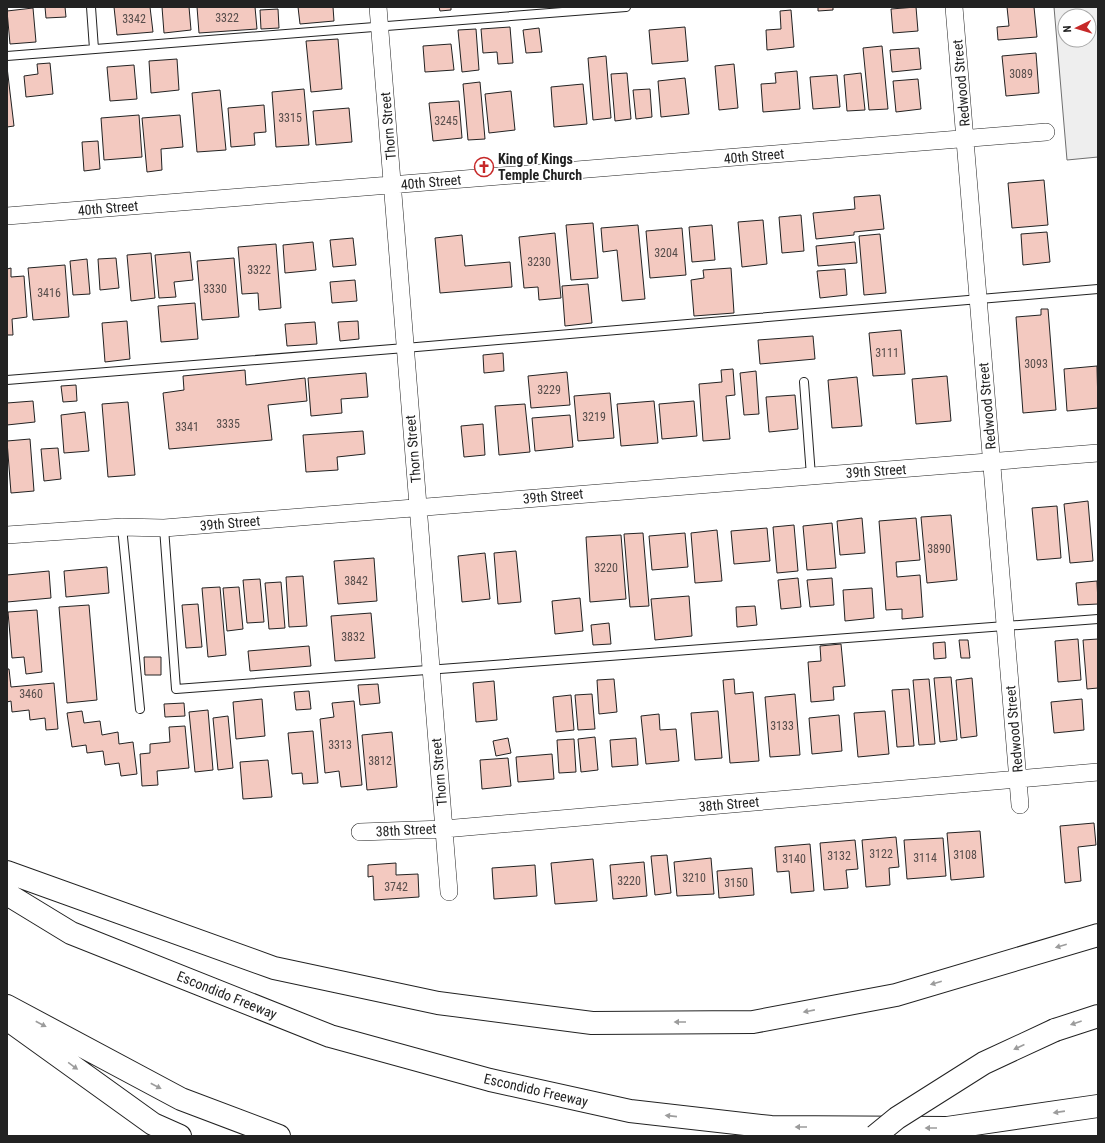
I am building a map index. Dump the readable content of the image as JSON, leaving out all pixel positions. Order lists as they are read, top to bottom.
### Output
{
  "streets": {
    "highway": ["Escondido Freeway"],
    "street": [
      "Redwood Street",
      "Thorn Street",
      "40th Street",
      "39th Street",
      "38th Street"
    ]
  },
  "crossings": [
    ["Redwood Street", "40th Street"],
    ["Redwood Street", "39th Street"],
    ["Redwood Street", "38th Street"],
    ["Thorn Street", "40th Street"],
    ["Thorn Street", "39th Street"],
    ["Thorn Street", "38th Street"]
  ],
  "places": {
    "church": ["King of Kings Temple Church"]
  },
  "house_numbers": [
    "3322",
    "3342",
    "3089",
    "3315",
    "3245",
    "3204",
    "3230",
    "3322",
    "3330",
    "3416",
    "3111",
    "3093",
    "3229",
    "3219",
    "3335",
    "3341",
    "3890",
    "3220",
    "3842",
    "3832",
    "3460",
    "3133",
    "3313",
    "3812",
    "3122",
    "3108",
    "3132",
    "3114",
    "3140",
    "3210",
    "3220",
    "3150",
    "3742"
  ],
  "north": "left"
}
